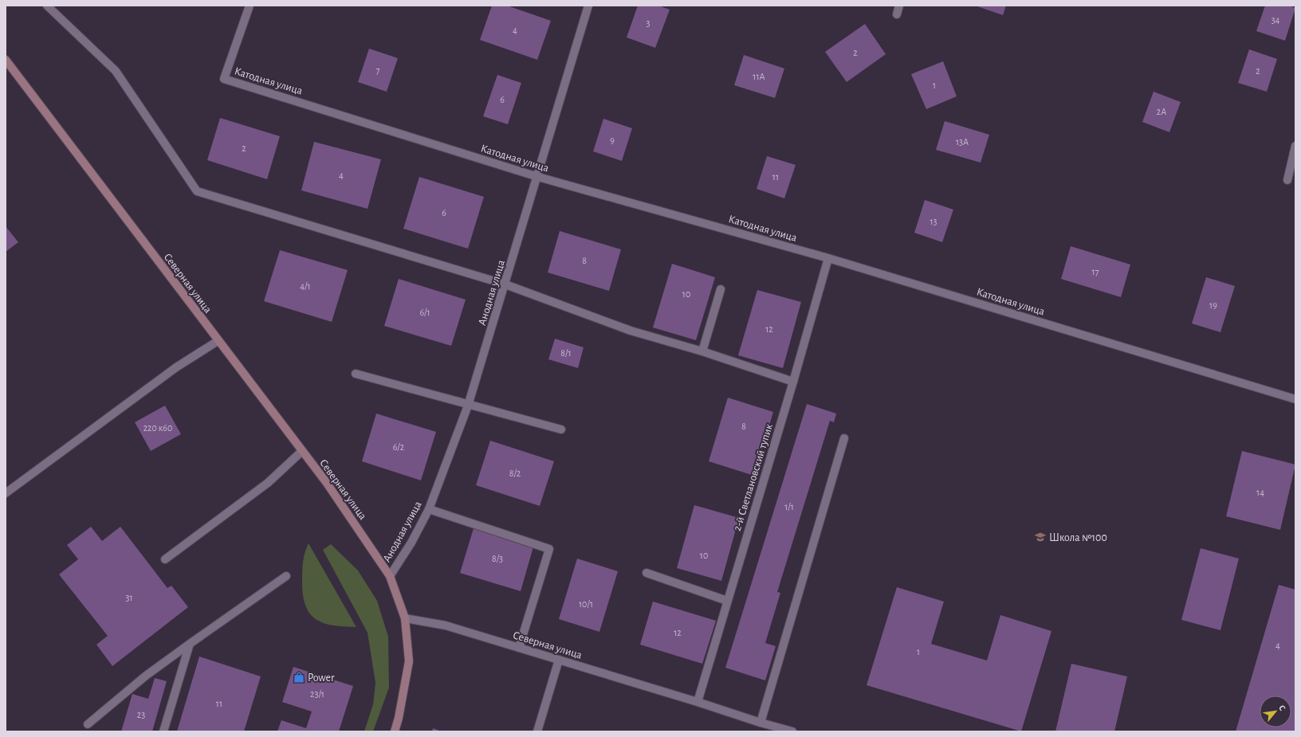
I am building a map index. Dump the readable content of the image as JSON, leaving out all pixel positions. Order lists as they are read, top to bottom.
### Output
{
  "streets": {
    "main road": ["Северная улица"],
    "street": ["Катодная улица", "Анодная улица", "2-й Светлановский тупик"]
  },
  "crossings": [
    ["Катодная улица", "Анодная улица"],
    ["Катодная улица", "2-й Светлановский тупик"],
    ["Северная улица", "Анодная улица"],
    ["Северная улица", "2-й Светлановский тупик"]
  ],
  "places": {
    "school or university": ["Школа №100"],
    "shop": ["Power"]
  },
  "house_numbers": [
    "34",
    "3",
    "4",
    "2",
    "7",
    "2",
    "11А",
    "1",
    "6",
    "2А",
    "9",
    "13А",
    "2",
    "4",
    "11",
    "6",
    "13",
    "8",
    "17",
    "4/1",
    "10",
    "19",
    "6/1",
    "12",
    "8/1",
    "8",
    "220 к60",
    "6/2",
    "8/2",
    "14",
    "1/1",
    "10",
    "8/3",
    "31",
    "10/1",
    "12",
    "4",
    "1",
    "23/1",
    "11",
    "23"
  ],
  "north": "top right"
}
